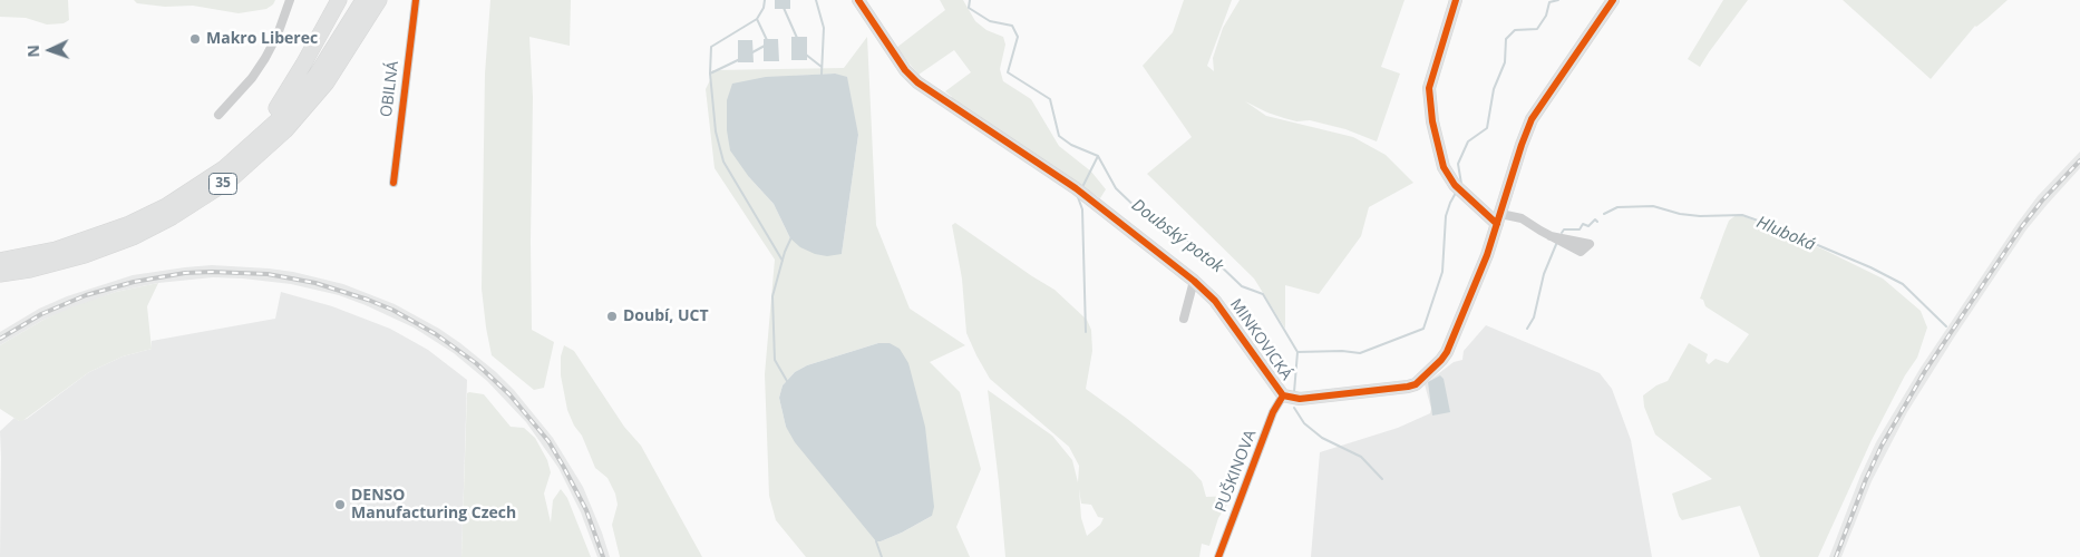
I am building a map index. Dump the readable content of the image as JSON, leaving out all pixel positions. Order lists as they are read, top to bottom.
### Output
{
  "streets": {
    "highway": ["35"],
    "street": ["OBILNÁ", "MINKOVICKÁ", "PUŠKINOVA"]
  },
  "crossings": [
    ["MINKOVICKÁ", "PUŠKINOVA"]
  ],
  "water": ["Hluboká", "Doubský potok"],
  "places": ["Makro Liberec", "Doubí, UCT", "DENSO Manufacturing Czech"],
  "north": "left"
}
